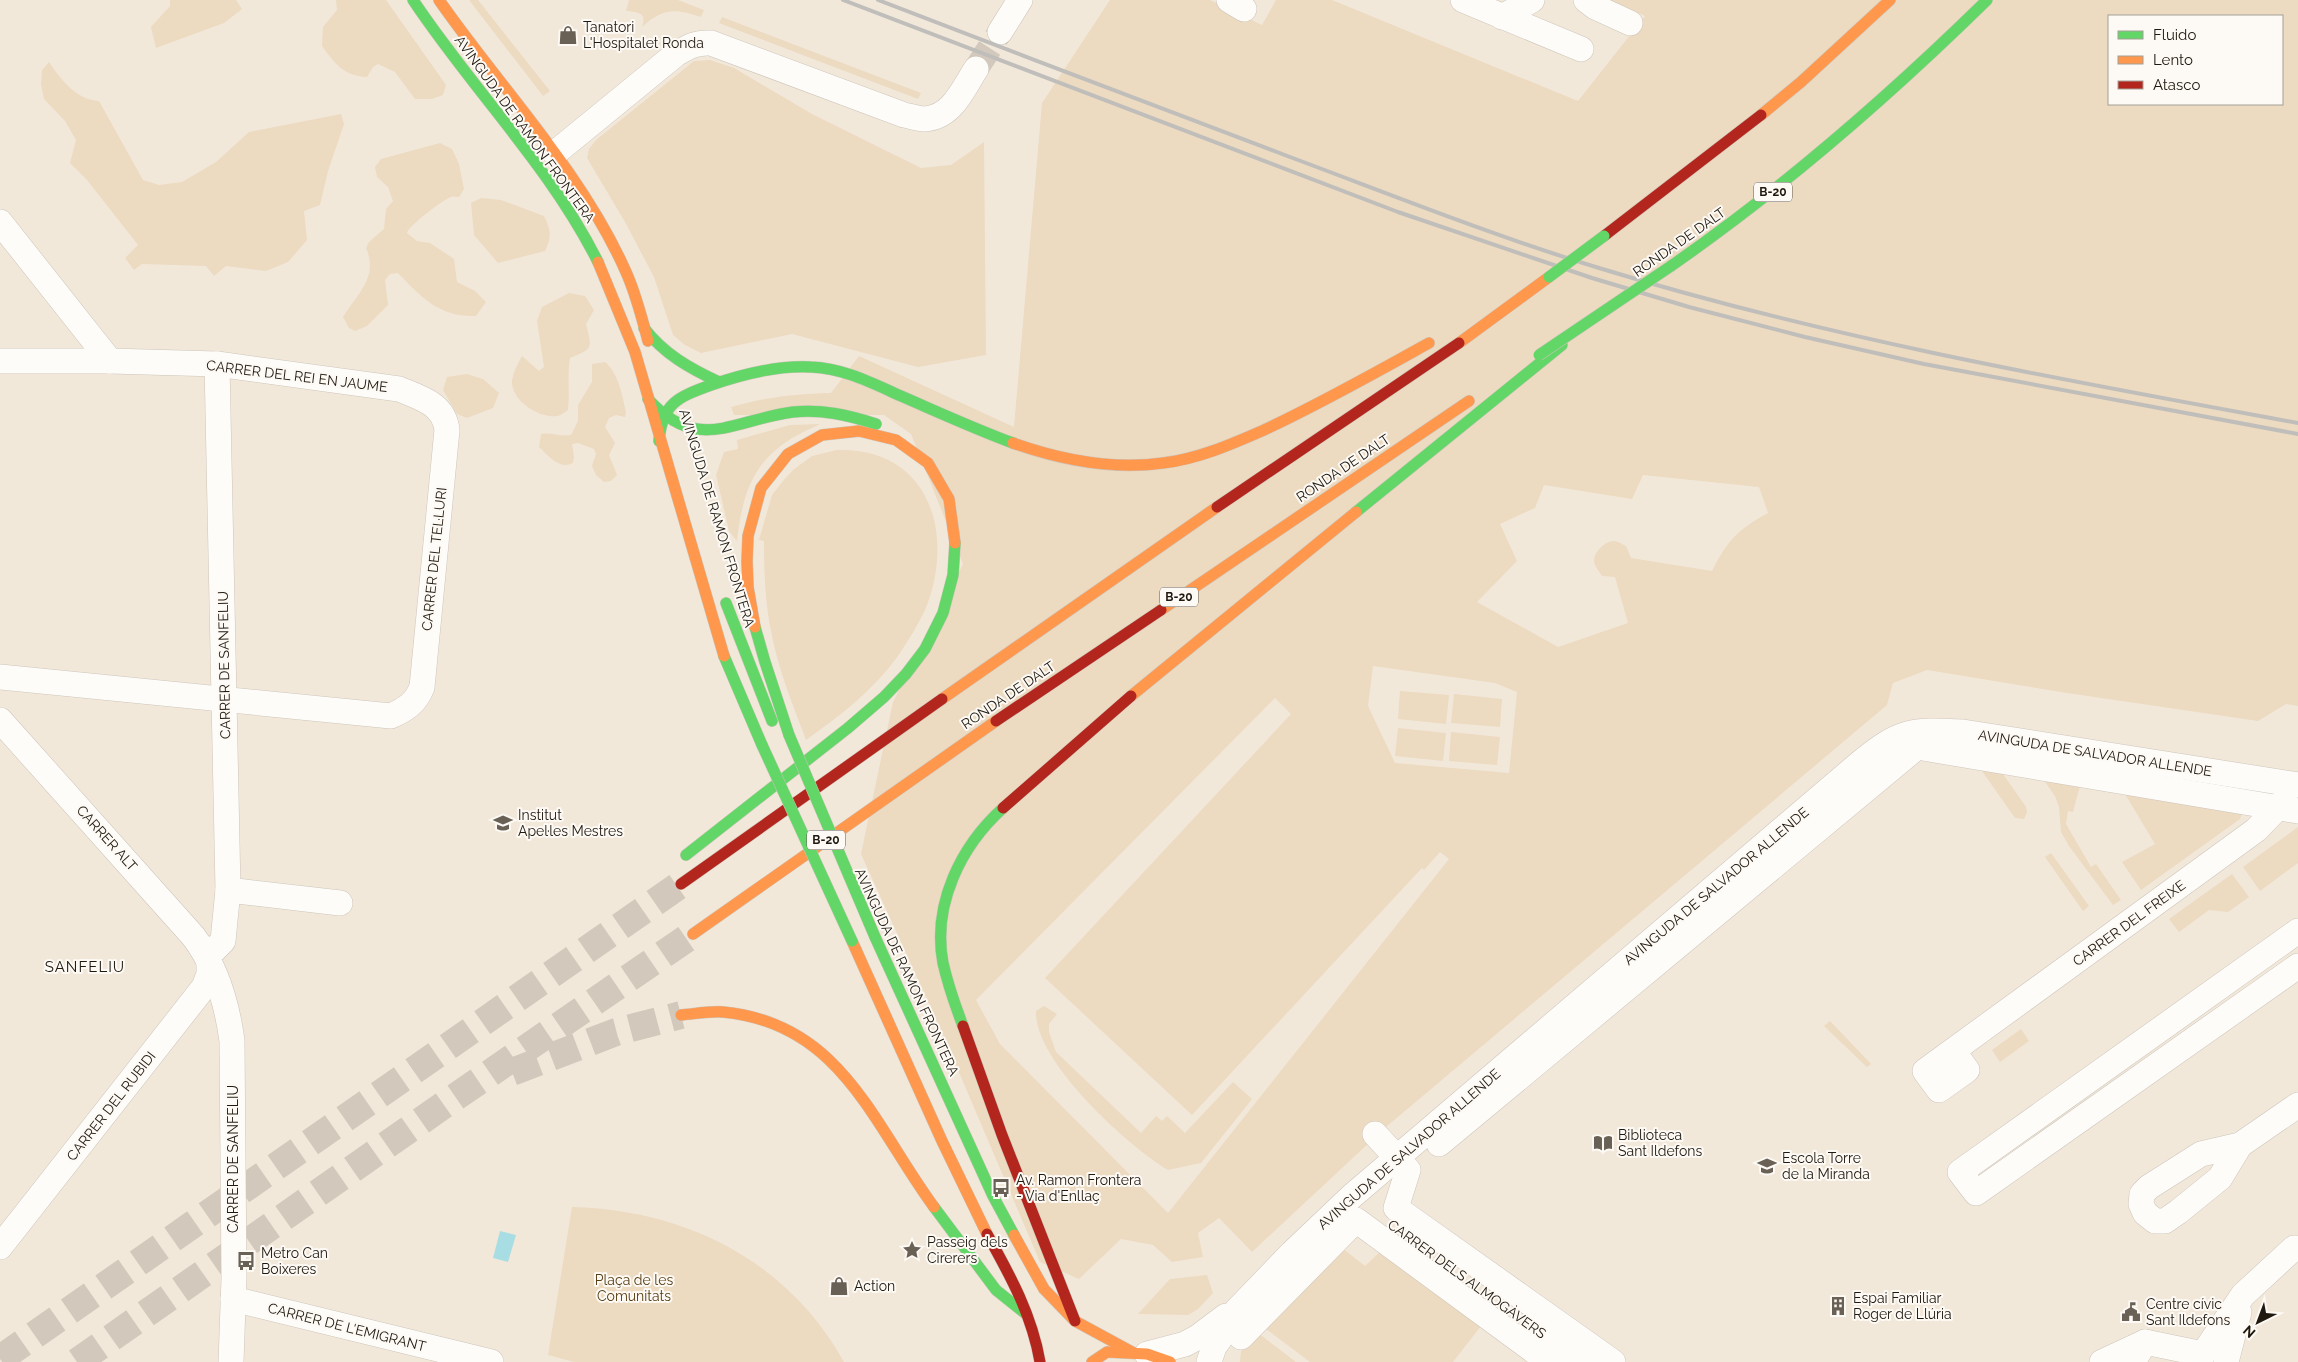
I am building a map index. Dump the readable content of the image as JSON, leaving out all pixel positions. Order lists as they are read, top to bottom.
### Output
{
  "streets": {
    "main road": ["AVINGUDA DE RAMON FRONTERA", "B-20", "RONDA DE DALT"],
    "street": [
      "CARRER DEL REI EN JAUME",
      "CARRER DEL TEL·LURI",
      "CARRER DE SANFELIU",
      "AVINGUDA DE SALVADOR ALLENDE",
      "CARRER ALT",
      "CARRER DEL FREIXE",
      "CARRER DEL RUBIDI",
      "CARRER DELS ALMOGÀVERS",
      "CARRER DE L'EMIGRANT"
    ]
  },
  "crossings": [
    ["AVINGUDA DE RAMON FRONTERA", "AVINGUDA DE SALVADOR ALLENDE"],
    ["CARRER DEL REI EN JAUME", "CARRER DEL TEL·LURI"],
    ["CARRER DEL REI EN JAUME", "CARRER DE SANFELIU"],
    ["CARRER DEL TEL·LURI", "CARRER DE SANFELIU"],
    ["CARRER DE SANFELIU", "CARRER ALT"],
    ["CARRER DE SANFELIU", "CARRER DEL RUBIDI"],
    ["CARRER DE SANFELIU", "CARRER DE L'EMIGRANT"],
    ["AVINGUDA DE SALVADOR ALLENDE", "CARRER DEL FREIXE"],
    ["AVINGUDA DE SALVADOR ALLENDE", "CARRER DELS ALMOGÀVERS"],
    ["CARRER ALT", "CARRER DEL RUBIDI"]
  ],
  "districts": ["SANFELIU"],
  "parks": ["Plaça de les Comunitats"],
  "places": {
    "shop": ["Tanatori L'Hospitalet Ronda", "Action"],
    "school or university": ["Institut Apel·les Mestres", "Escola Torre de la Miranda"],
    "library": ["Biblioteca Sant Ildefons"],
    "bus stop": ["Av. Ramon Frontera - Via d'Enllaç", "Metro Can Boixeres"],
    "place": ["Passeig dels Cirerers"],
    "building": ["Espai Familiar Roger de Llúria"],
    "public building": ["Centre cívic Sant Ildefons"]
  },
  "legend": ["Fluido", "Lento", "Atasco"],
  "north": "bottom left"
}
